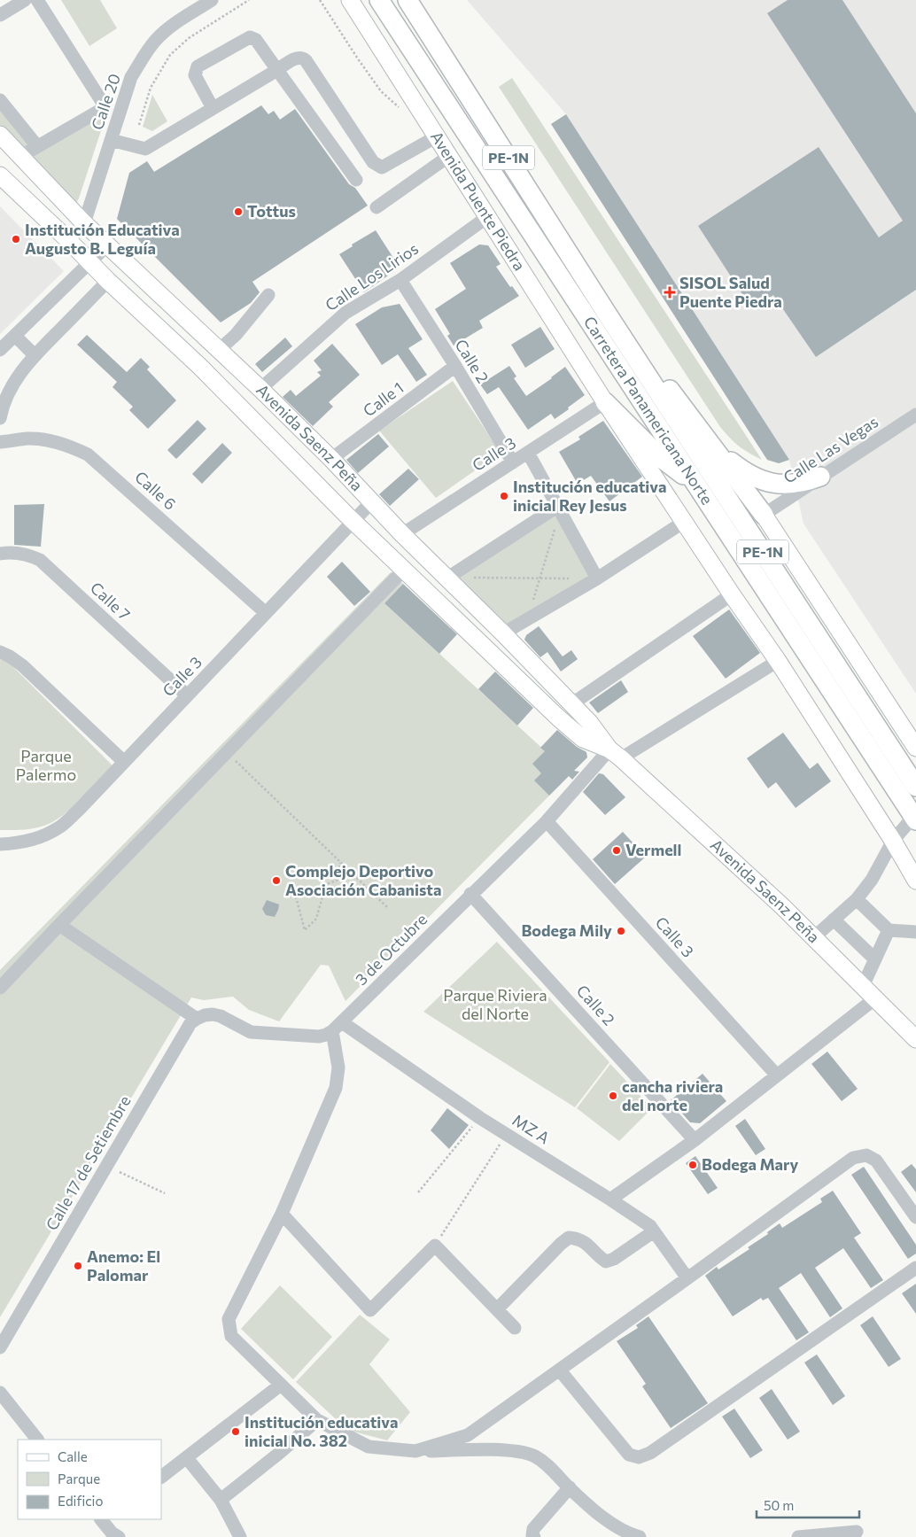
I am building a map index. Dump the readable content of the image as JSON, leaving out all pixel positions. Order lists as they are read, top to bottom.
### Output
{
  "streets": {
    "highway": ["PE-1N", "Carretera Panamericana Norte"],
    "main road": ["Avenida Puente Piedra", "Avenida Saenz Peña"],
    "street": [
      "Calle 20",
      "Calle Los Lirios",
      "Calle 2",
      "Calle 1",
      "Calle Las Vegas",
      "Calle 3",
      "Calle 6",
      "Calle 7",
      "3 de Octubre",
      "MZ A",
      "Calle 17 de Setiembre"
    ]
  },
  "crossings": [
    ["Calle 20", "Avenida Saenz Peña"],
    ["Avenida Puente Piedra", "Calle Los Lirios"],
    ["Avenida Puente Piedra", "Calle 3"],
    ["Avenida Puente Piedra", "3 de Octubre"],
    ["Calle Los Lirios", "Calle 2"],
    ["Calle Los Lirios", "Avenida Saenz Peña"],
    ["Calle 2", "Calle 1"],
    ["Calle 2", "Calle 3"],
    ["Calle 2", "3 de Octubre"],
    ["Calle 1", "Avenida Saenz Peña"],
    ["Avenida Saenz Peña", "Calle 3"],
    ["Avenida Saenz Peña", "3 de Octubre"],
    ["Calle 3", "Calle 6"],
    ["Calle 3", "Calle 7"],
    ["Calle 3", "3 de Octubre"],
    ["3 de Octubre", "MZ A"]
  ],
  "parks": ["Parque Palermo", "Parque Riviera del Norte"],
  "places": {
    "other": [
      "Tottus",
      "Institución Educativa Augusto B. Leguía",
      "Institución educativa inicial Rey Jesus",
      "Vermell",
      "Complejo Deportivo Asociación Cabanista",
      "Bodega Mily",
      "cancha riviera del norte",
      "Bodega Mary",
      "Anemo: El Palomar",
      "Institución educativa inicial No. 382"
    ],
    "health": ["SISOL Salud Puente Piedra"]
  },
  "legend": ["Calle", "Parque", "Edificio"],
  "scale_bar": "50 m"
}
